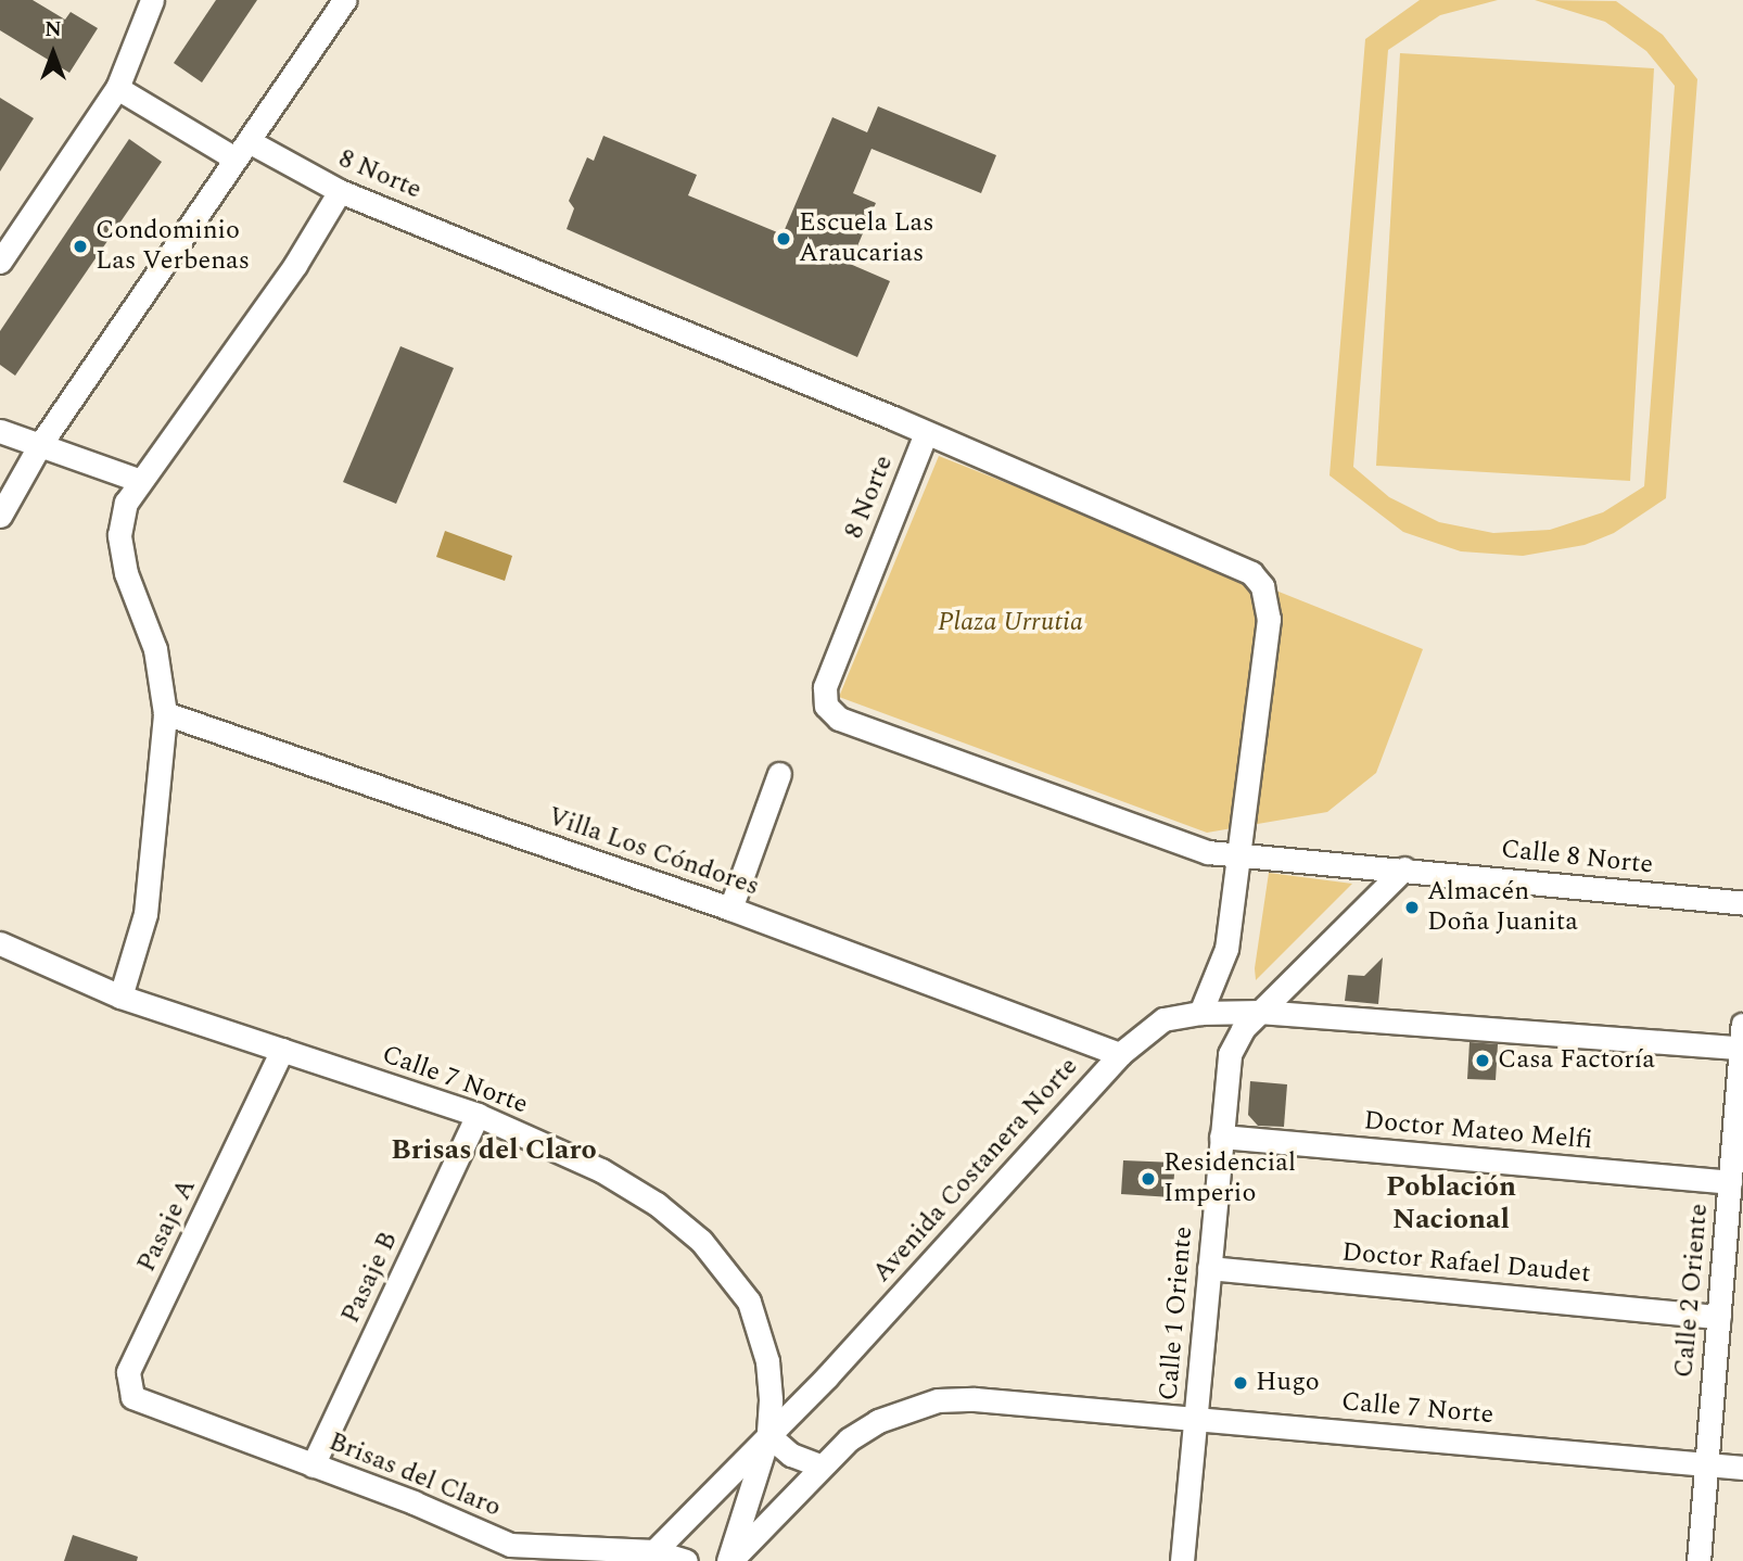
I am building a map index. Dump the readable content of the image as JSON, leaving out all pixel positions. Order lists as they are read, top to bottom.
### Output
{
  "streets": {
    "street": [
      "8 Norte",
      "Villa Los Cóndores",
      "Calle 8 Norte",
      "Calle 7 Norte",
      "Doctor Mateo Melfi",
      "Avenida Costanera Norte",
      "Pasaje A",
      "Doctor Rafael Daudet",
      "Pasaje B",
      "Calle 2 Oriente",
      "Calle 1 Oriente",
      "Brisas del Claro"
    ]
  },
  "crossings": [
    ["8 Norte", "Calle 8 Norte"],
    ["8 Norte", "Calle 1 Oriente"],
    ["Villa Los Cóndores", "Avenida Costanera Norte"],
    ["Calle 8 Norte", "Calle 1 Oriente"],
    ["Calle 7 Norte", "Avenida Costanera Norte"],
    ["Calle 7 Norte", "Pasaje A"],
    ["Calle 7 Norte", "Pasaje B"],
    ["Calle 7 Norte", "Calle 2 Oriente"],
    ["Calle 7 Norte", "Calle 1 Oriente"],
    ["Doctor Mateo Melfi", "Calle 2 Oriente"],
    ["Doctor Mateo Melfi", "Calle 1 Oriente"],
    ["Avenida Costanera Norte", "Calle 2 Oriente"],
    ["Avenida Costanera Norte", "Calle 1 Oriente"],
    ["Avenida Costanera Norte", "Brisas del Claro"],
    ["Pasaje A", "Brisas del Claro"],
    ["Doctor Rafael Daudet", "Calle 2 Oriente"],
    ["Doctor Rafael Daudet", "Calle 1 Oriente"],
    ["Pasaje B", "Brisas del Claro"]
  ],
  "districts": ["Brisas del Claro", "Población Nacional"],
  "parks": ["Plaza Urrutia"],
  "places": [
    "Escuela Las Araucarias",
    "Condominio Las Verbenas",
    "Almacén Doña Juanita",
    "Casa Factoría",
    "Residencial Imperio",
    "Hugo"
  ],
  "north": "top"
}
